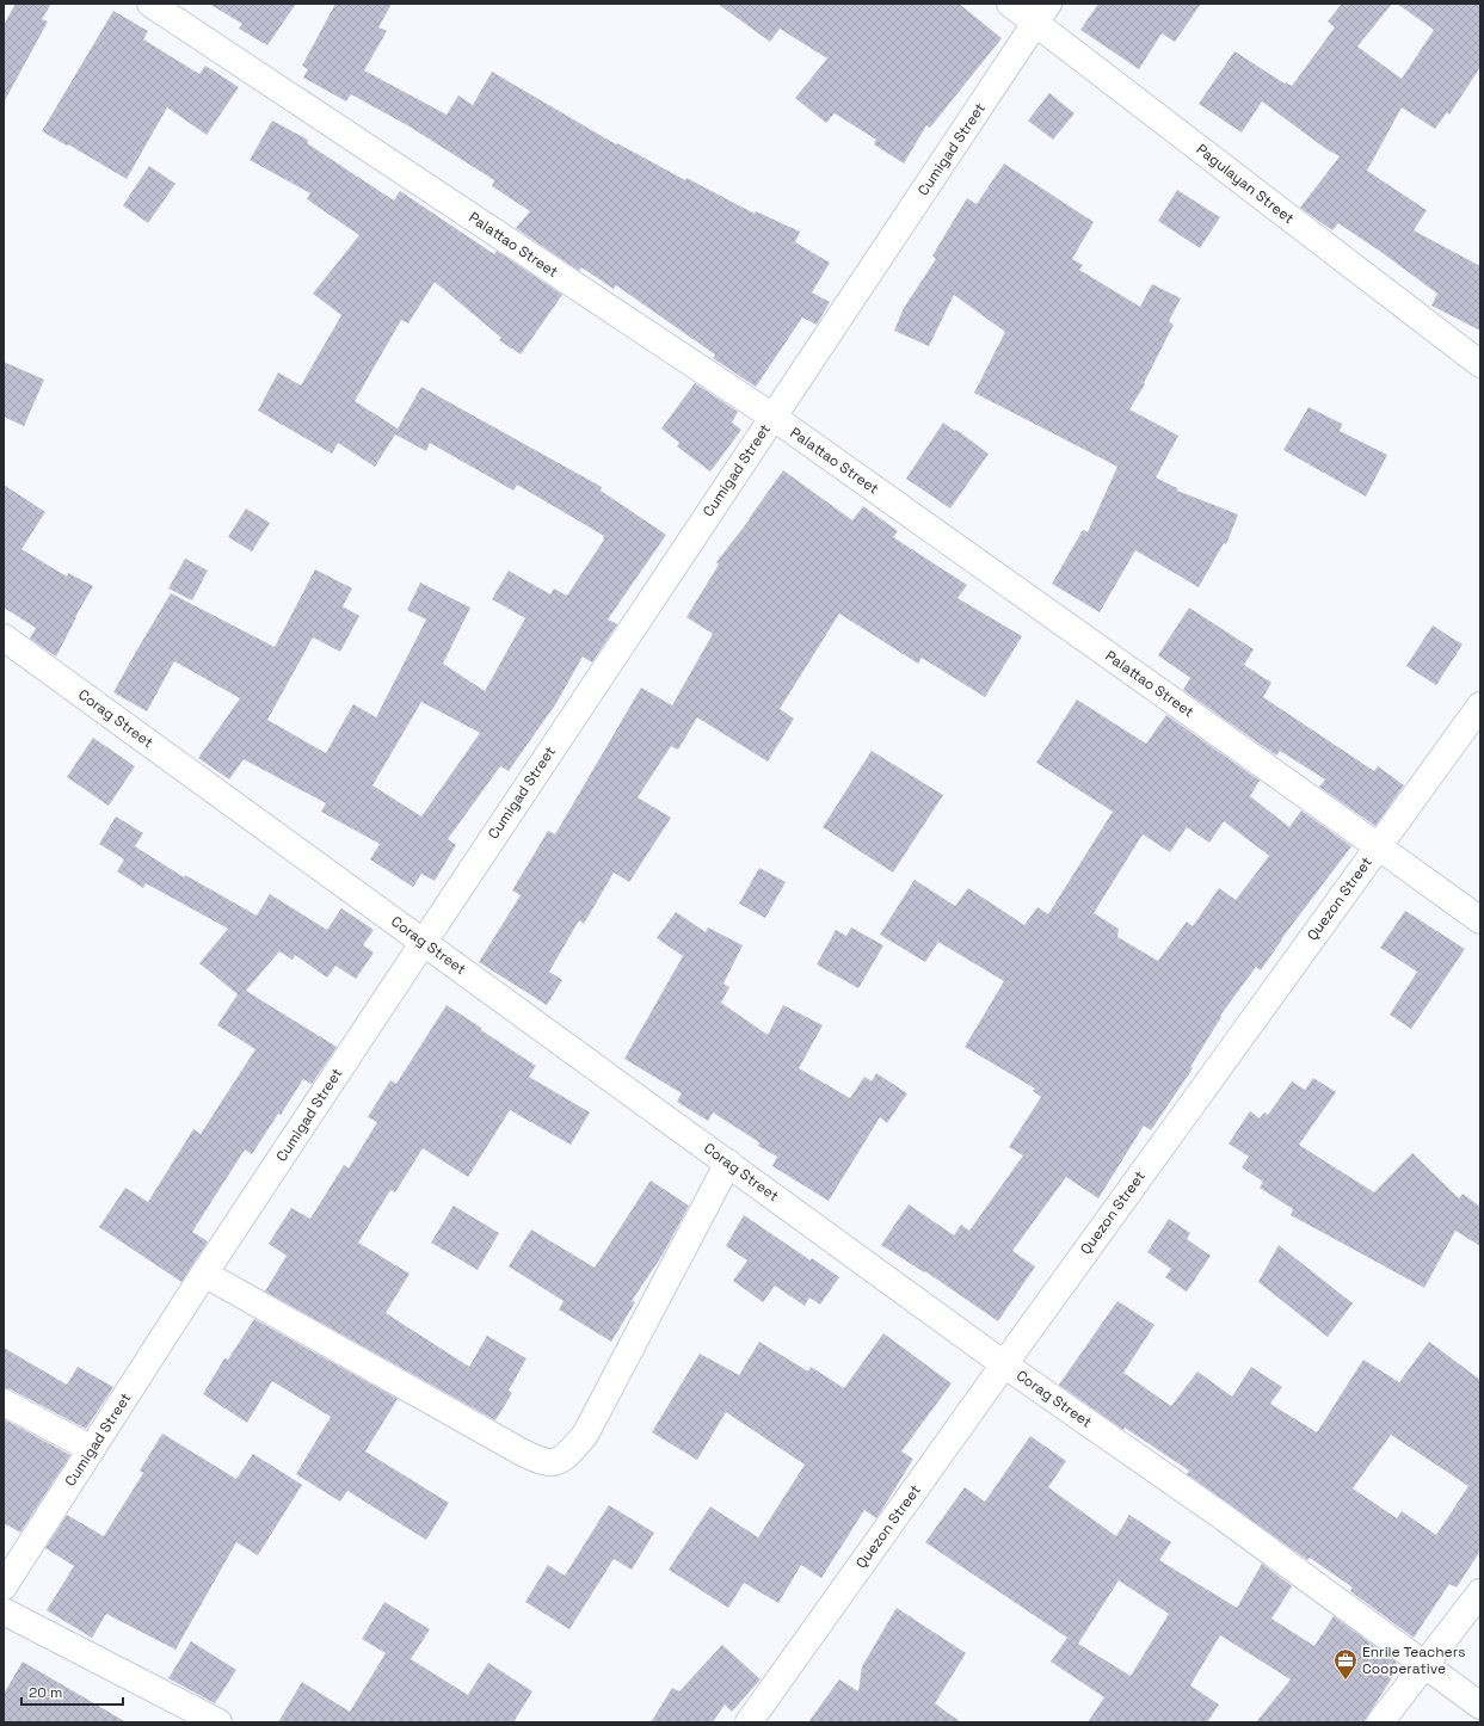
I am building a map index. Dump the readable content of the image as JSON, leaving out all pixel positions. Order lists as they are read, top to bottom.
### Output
{
  "streets": {
    "street": [
      "Cumigad Street",
      "Pagulayan Street",
      "Palattao Street",
      "Corag Street",
      "Quezon Street"
    ]
  },
  "crossings": [
    ["Cumigad Street", "Pagulayan Street"],
    ["Cumigad Street", "Palattao Street"],
    ["Cumigad Street", "Corag Street"],
    ["Palattao Street", "Quezon Street"],
    ["Corag Street", "Quezon Street"]
  ],
  "places": {
    "office": ["Enrile Teachers Cooperative"]
  },
  "scale_bar": "20 m"
}
